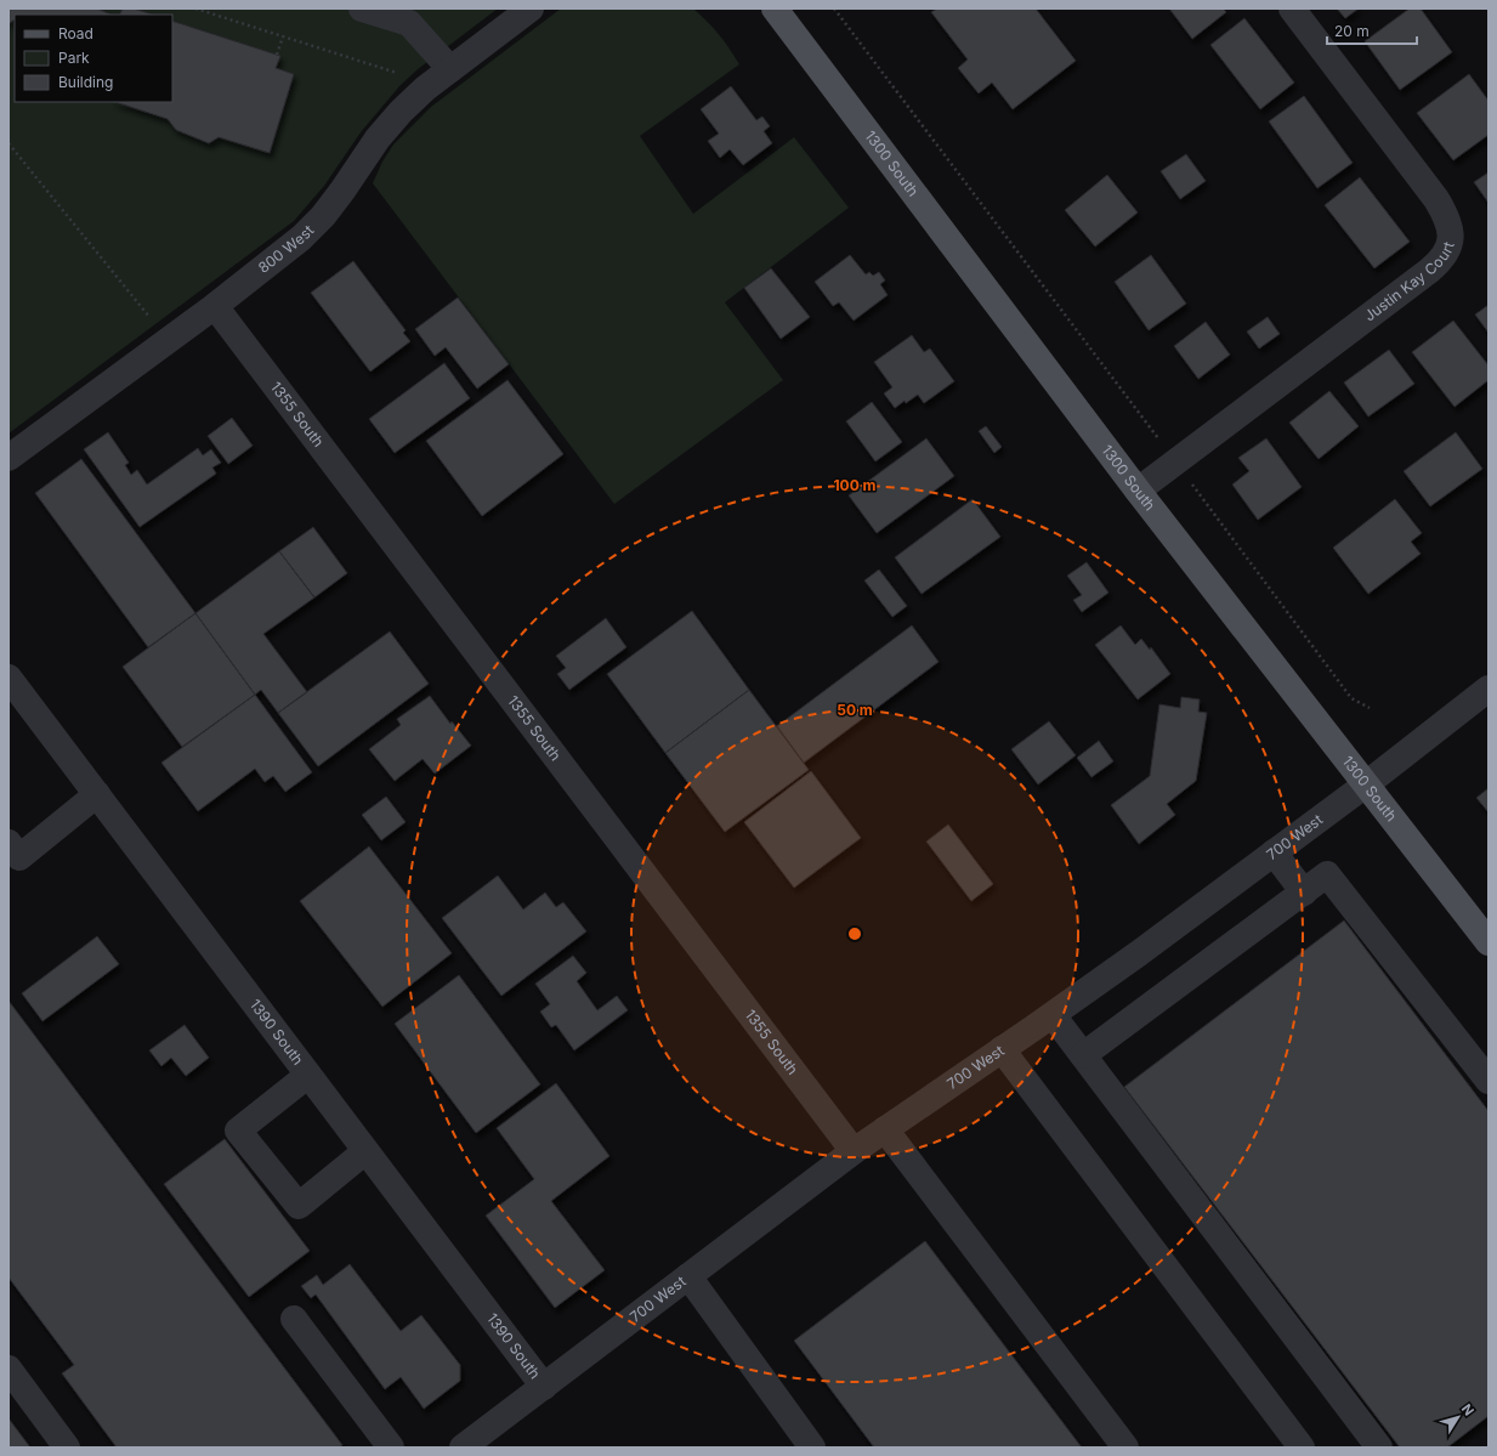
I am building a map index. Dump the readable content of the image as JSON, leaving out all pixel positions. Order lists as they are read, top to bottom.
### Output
{
  "streets": {
    "main road": ["1300 South"],
    "street": [
      "800 West",
      "Justin Kay Court",
      "1355 South",
      "700 West",
      "1390 South"
    ]
  },
  "crossings": [
    ["1300 South", "Justin Kay Court"],
    ["1300 South", "700 West"],
    ["800 West", "1355 South"],
    ["1355 South", "700 West"],
    ["700 West", "1390 South"]
  ],
  "legend": ["Road", "Park", "Building"],
  "scale_bar": "20 m",
  "north": "top right",
  "rings": ["100 m", "50 m"]
}
